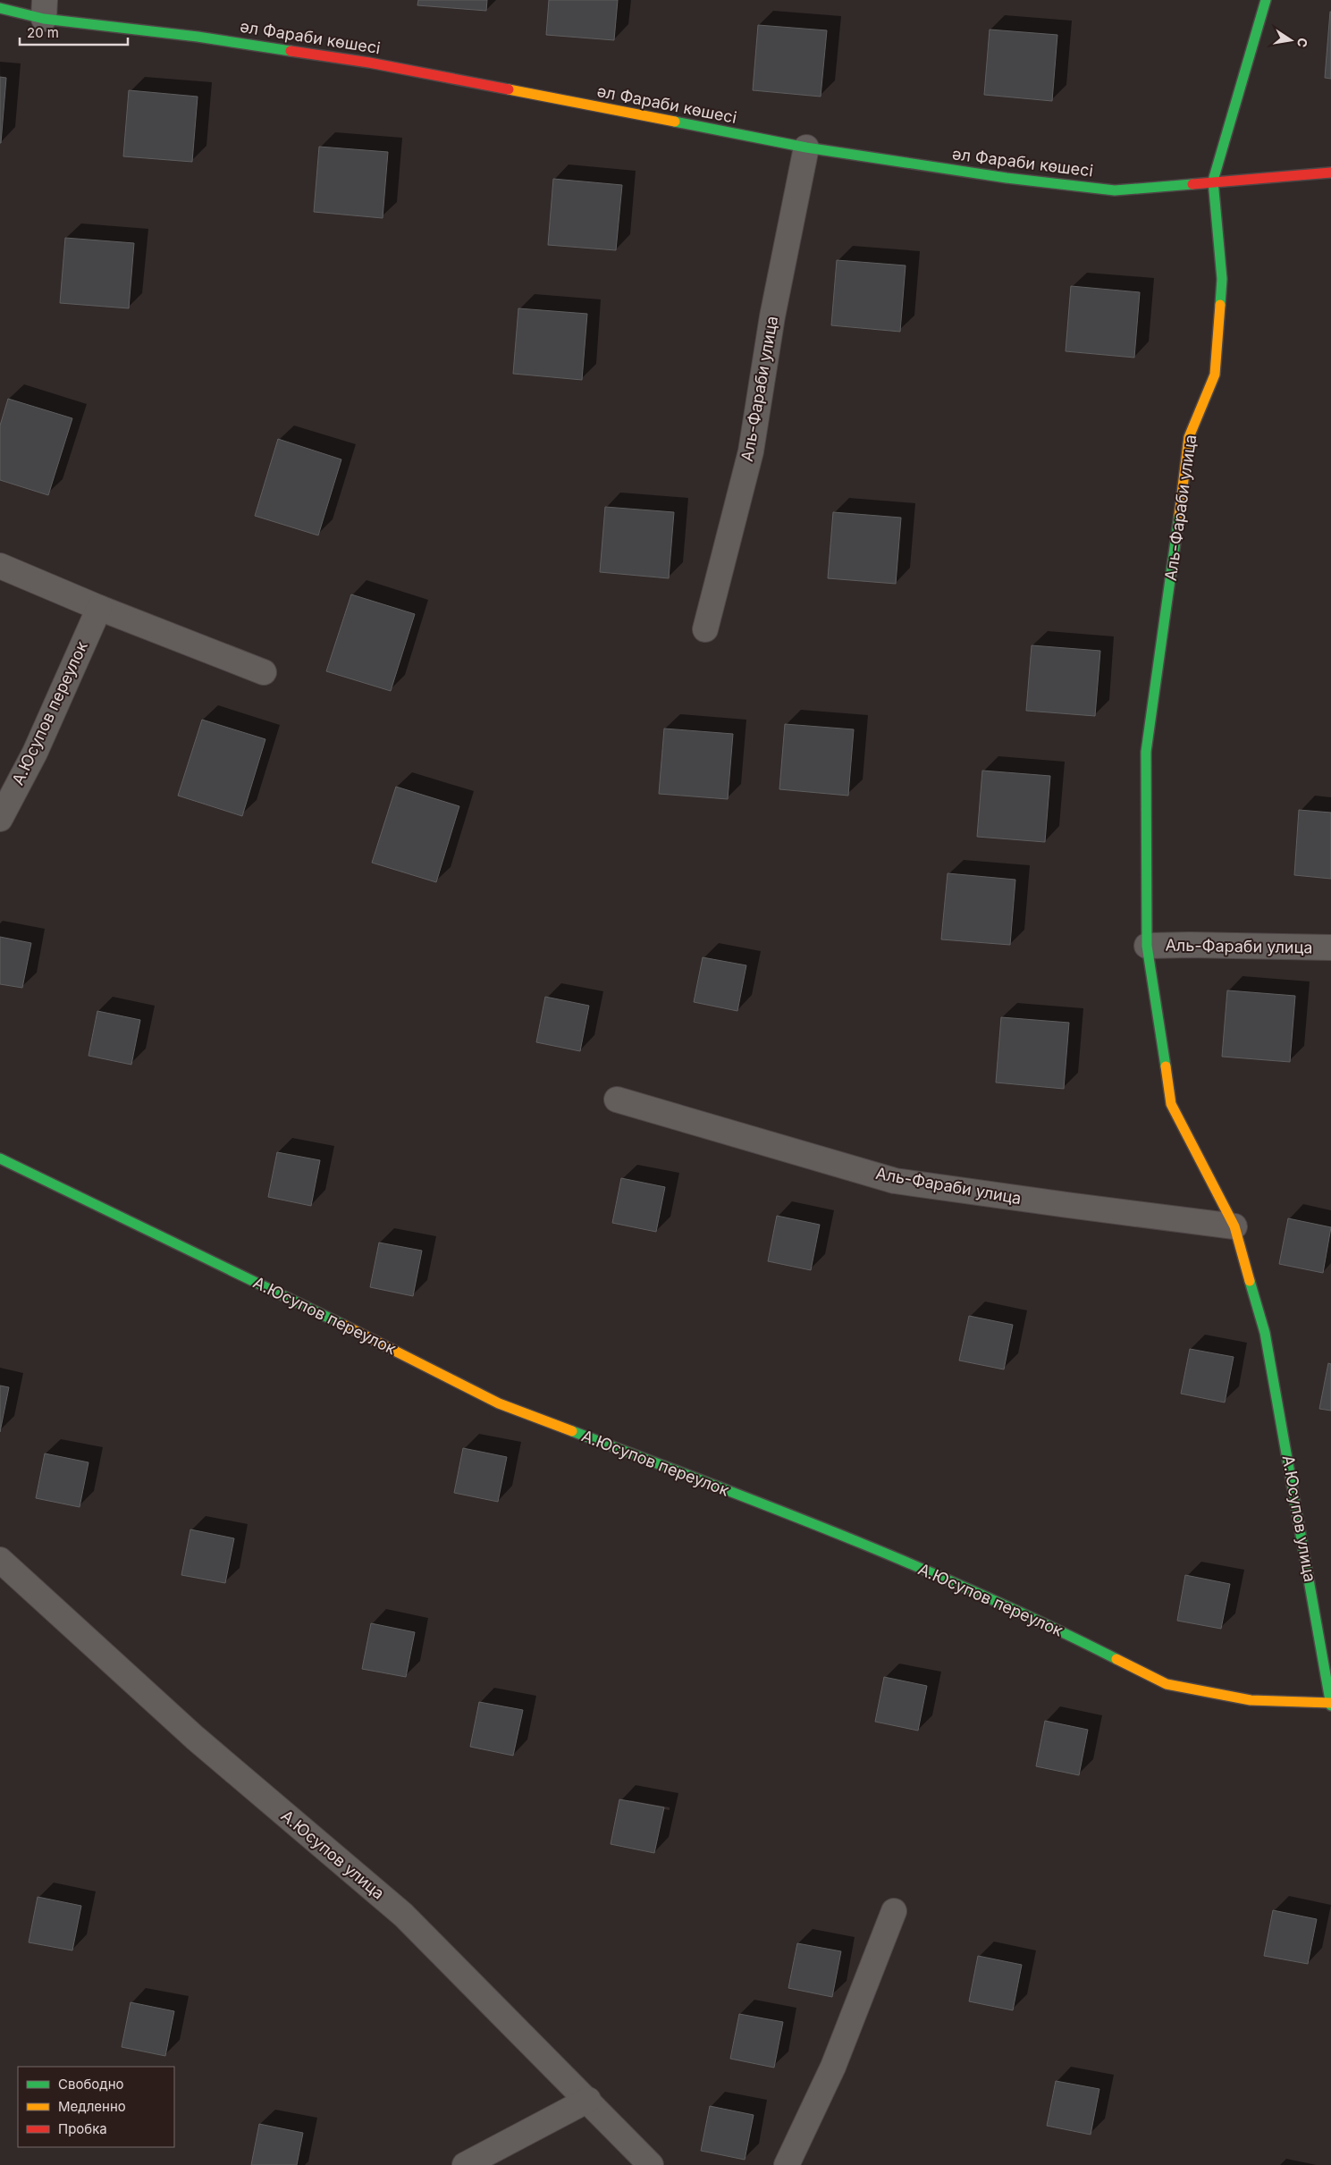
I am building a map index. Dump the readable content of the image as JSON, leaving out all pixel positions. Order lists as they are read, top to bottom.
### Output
{
  "streets": {
    "street": [
      "әл Фараби көшесі",
      "Аль-Фараби улица",
      "А.Юсупов переулок",
      "А.Юсупов улица"
    ]
  },
  "crossings": [
    ["әл Фараби көшесі", "Аль-Фараби улица"],
    ["Аль-Фараби улица", "А.Юсупов улица"],
    ["А.Юсупов переулок", "А.Юсупов улица"]
  ],
  "legend": ["Свободно", "Медленно", "Пробка"],
  "scale_bar": "20 m",
  "north": "right"
}
